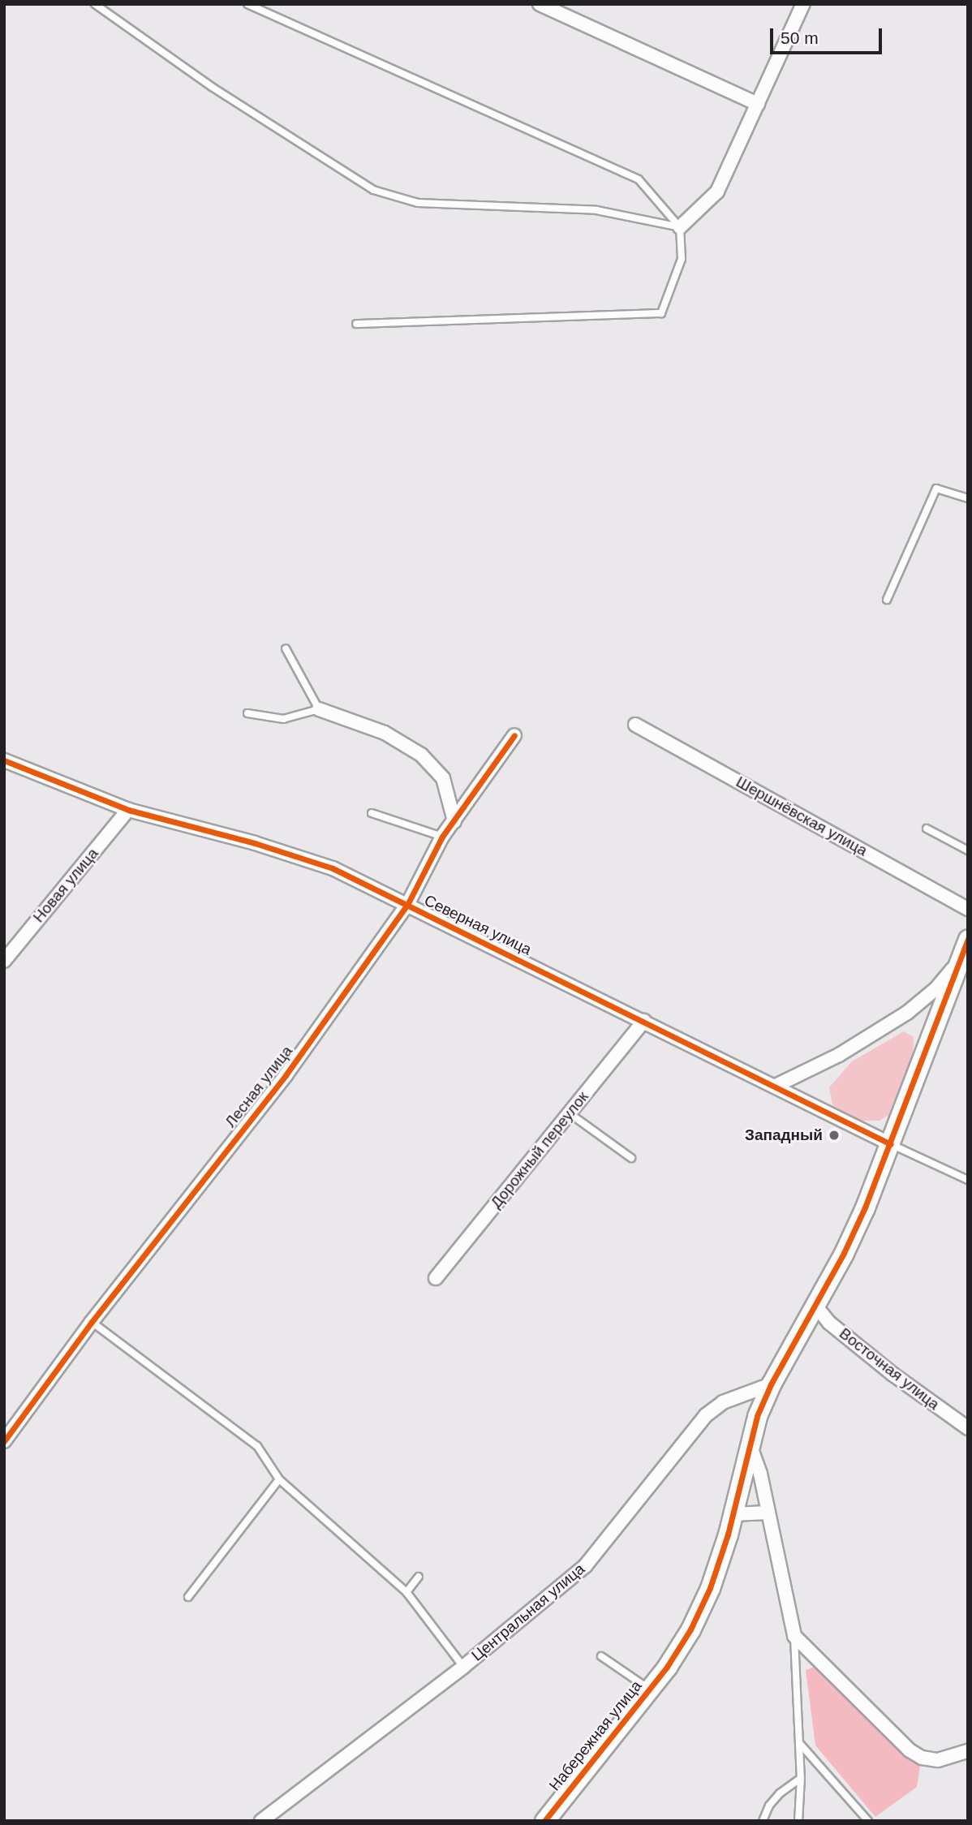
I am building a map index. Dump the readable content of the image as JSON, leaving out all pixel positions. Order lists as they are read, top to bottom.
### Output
{
  "streets": {
    "street": [
      "Шершнёвская улица",
      "Новая улица",
      "Северная улица",
      "Лесная улица",
      "Дорожный переулок",
      "Восточная улица",
      "Центральная улица",
      "Набережная улица"
    ]
  },
  "crossings": [
    ["Новая улица", "Северная улица"],
    ["Северная улица", "Лесная улица"],
    ["Северная улица", "Дорожный переулок"],
    ["Северная улица", "Набережная улица"],
    ["Восточная улица", "Набережная улица"],
    ["Центральная улица", "Набережная улица"]
  ],
  "places": ["Западный"],
  "scale_bar": "50 m"
}
